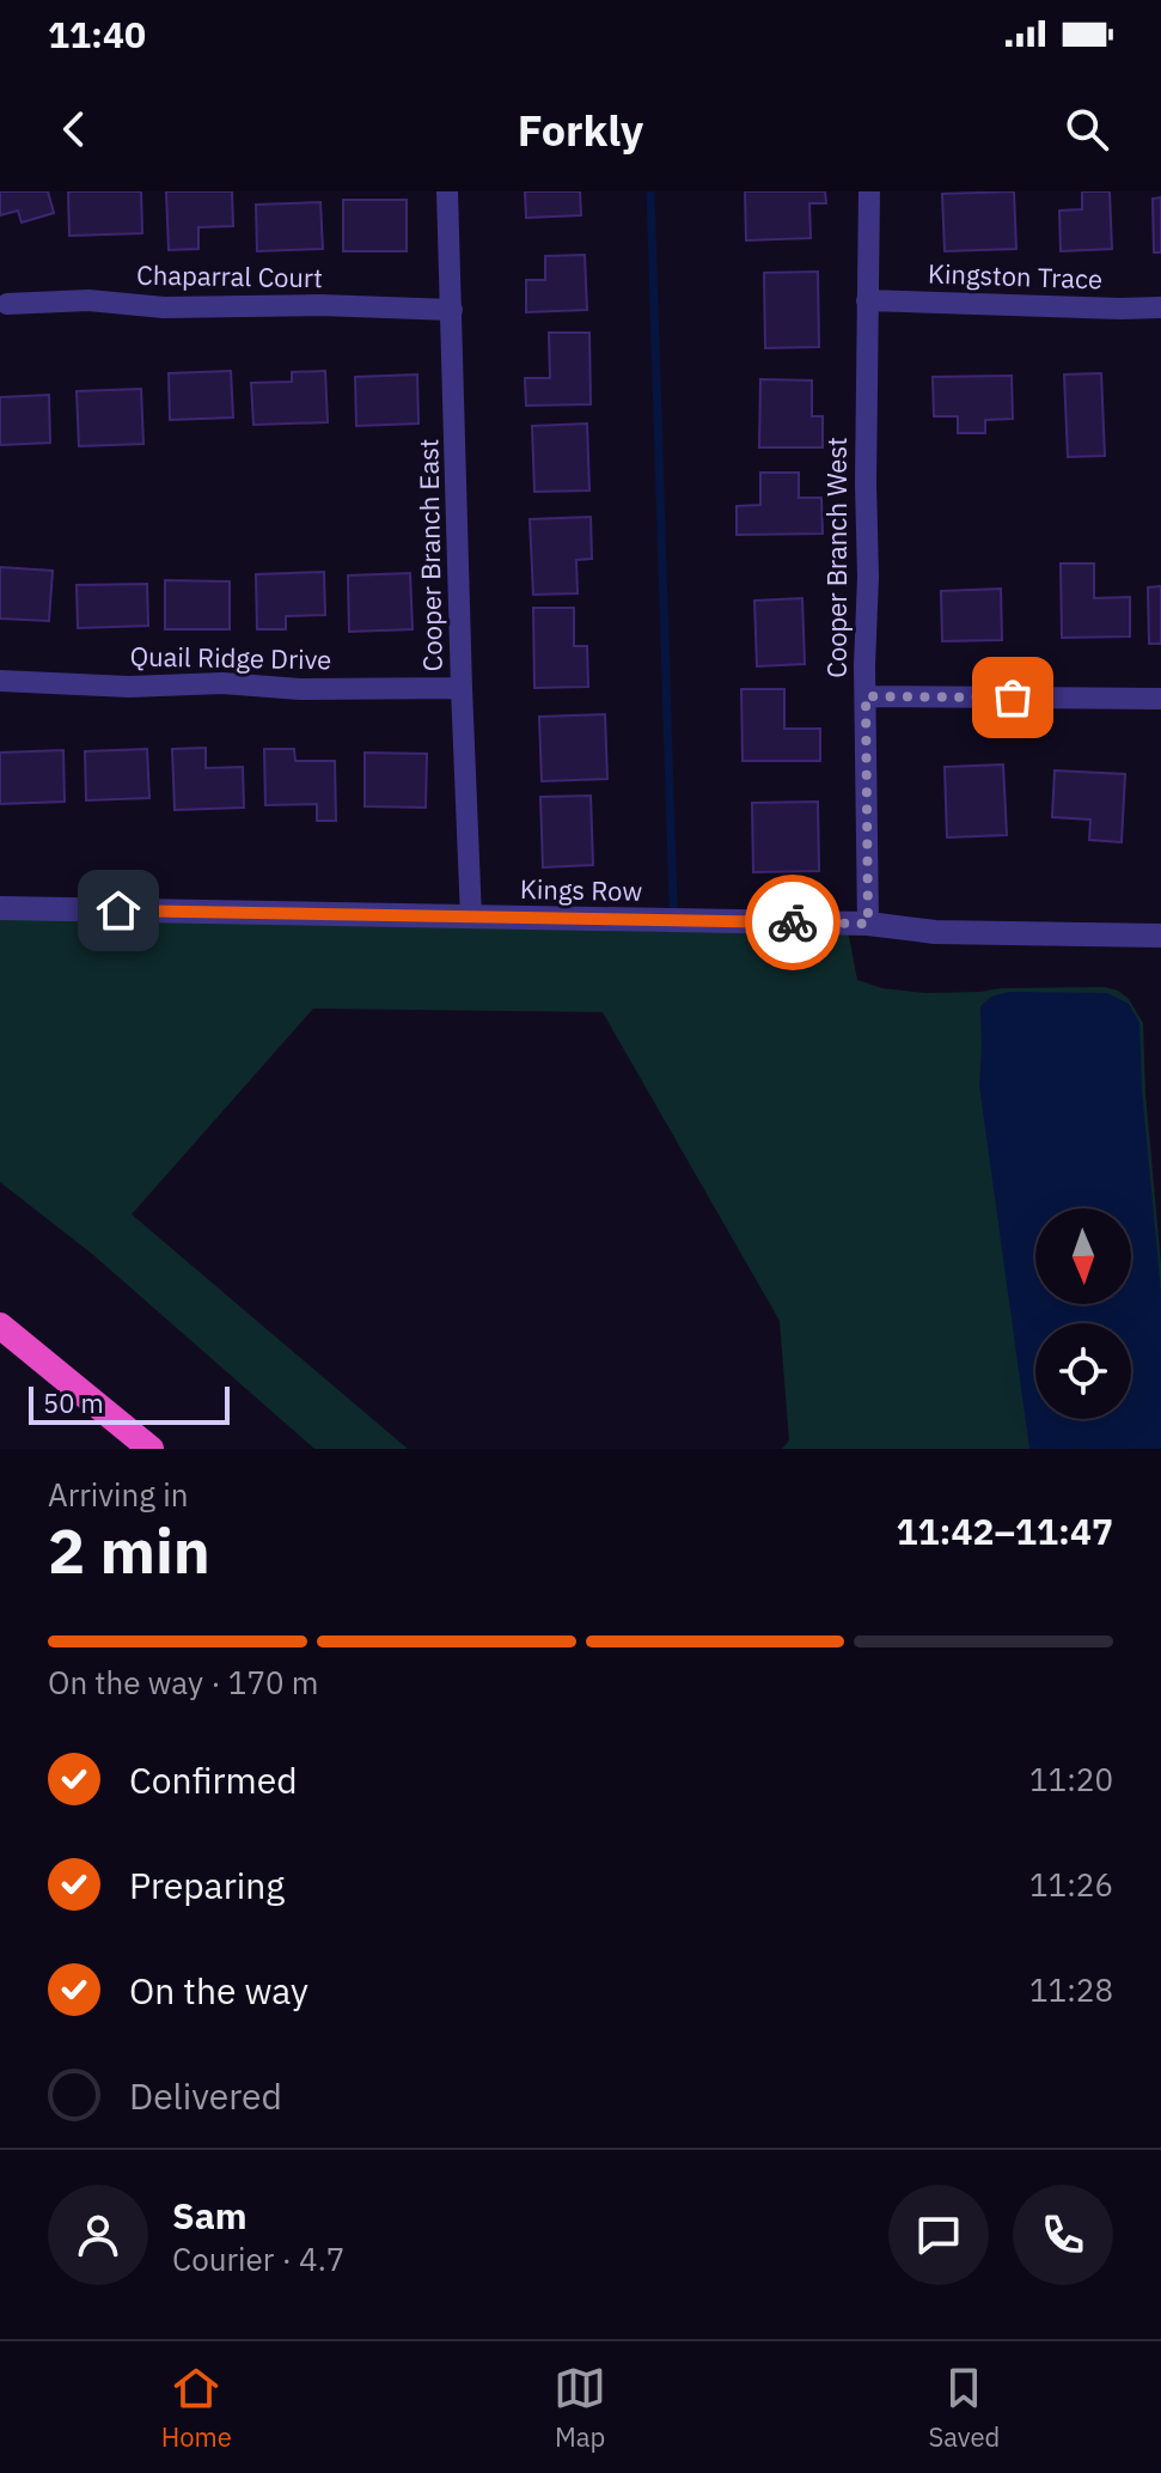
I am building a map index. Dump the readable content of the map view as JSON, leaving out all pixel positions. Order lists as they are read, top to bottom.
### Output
{
  "streets": {
    "street": [
      "Chaparral Court",
      "Kingston Trace",
      "Cooper Branch East",
      "Cooper Branch West",
      "Quail Ridge Drive",
      "Kings Row"
    ]
  },
  "crossings": [
    ["Chaparral Court", "Cooper Branch East"],
    ["Kingston Trace", "Cooper Branch West"],
    ["Cooper Branch East", "Quail Ridge Drive"],
    ["Cooper Branch East", "Kings Row"],
    ["Cooper Branch West", "Kings Row"]
  ],
  "scale_bar": "50 m",
  "north": "bottom",
  "page": {
    "status": "11:40",
    "header": "Forkly",
    "scale": "50 m",
    "heading": ["2 min", "Arriving in", "11:42–11:47"],
    "panel": ["Sam", "Courier · 4.7"],
    "bar": "On the way · 170 m",
    "list": [
      ["Confirmed", "11:20"],
      ["Preparing", "11:26"],
      ["On the way", "11:28"],
      "Delivered"
    ],
    "tabs": ["Home", "Map", "Saved"]
  }
}
